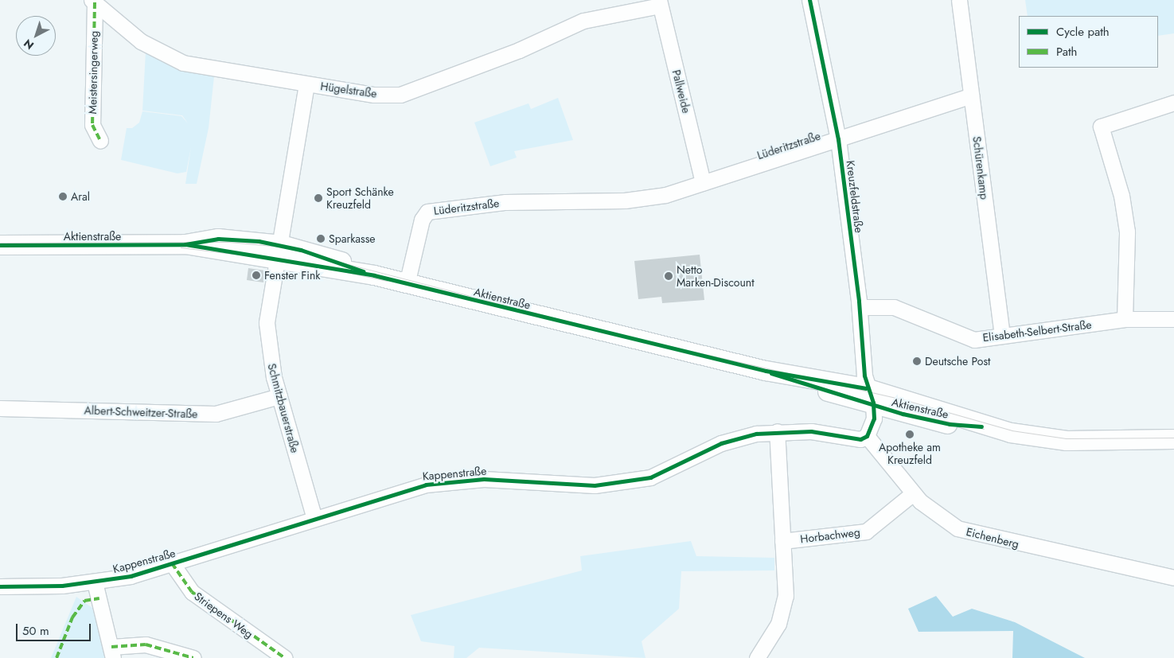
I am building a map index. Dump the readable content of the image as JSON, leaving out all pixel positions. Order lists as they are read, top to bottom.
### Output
{
  "streets": {
    "main road": ["Aktienstraße"],
    "street": [
      "Meistersingerweg",
      "Hügelstraße",
      "Pallweide",
      "Lüderitzstraße",
      "Schürenkamp",
      "Kreuzfeldstraße",
      "Elisabeth-Selbert-Straße",
      "Schmitzbauerstraße",
      "Albert-Schweitzer-Straße",
      "Kappenstraße",
      "Horbachweg",
      "Eichenberg",
      "Striepens Weg"
    ]
  },
  "crossings": [
    ["Meistersingerweg", "Hügelstraße"],
    ["Hügelstraße", "Pallweide"],
    ["Hügelstraße", "Schmitzbauerstraße"],
    ["Pallweide", "Lüderitzstraße"],
    ["Lüderitzstraße", "Schürenkamp"],
    ["Lüderitzstraße", "Kreuzfeldstraße"],
    ["Lüderitzstraße", "Aktienstraße"],
    ["Schürenkamp", "Elisabeth-Selbert-Straße"],
    ["Kreuzfeldstraße", "Aktienstraße"],
    ["Kreuzfeldstraße", "Elisabeth-Selbert-Straße"],
    ["Aktienstraße", "Schmitzbauerstraße"],
    ["Schmitzbauerstraße", "Albert-Schweitzer-Straße"],
    ["Schmitzbauerstraße", "Kappenstraße"],
    ["Kappenstraße", "Eichenberg"],
    ["Kappenstraße", "Striepens Weg"],
    ["Horbachweg", "Eichenberg"]
  ],
  "places": [
    "Aral",
    "Sport Schänke Kreuzfeld",
    "Sparkasse",
    "Fenster Fink",
    "Netto Marken-Discount",
    "Deutsche Post",
    "Apotheke am Kreuzfeld"
  ],
  "legend": ["Cycle path", "Path"],
  "scale_bar": "50 m",
  "north": "bottom left"
}
